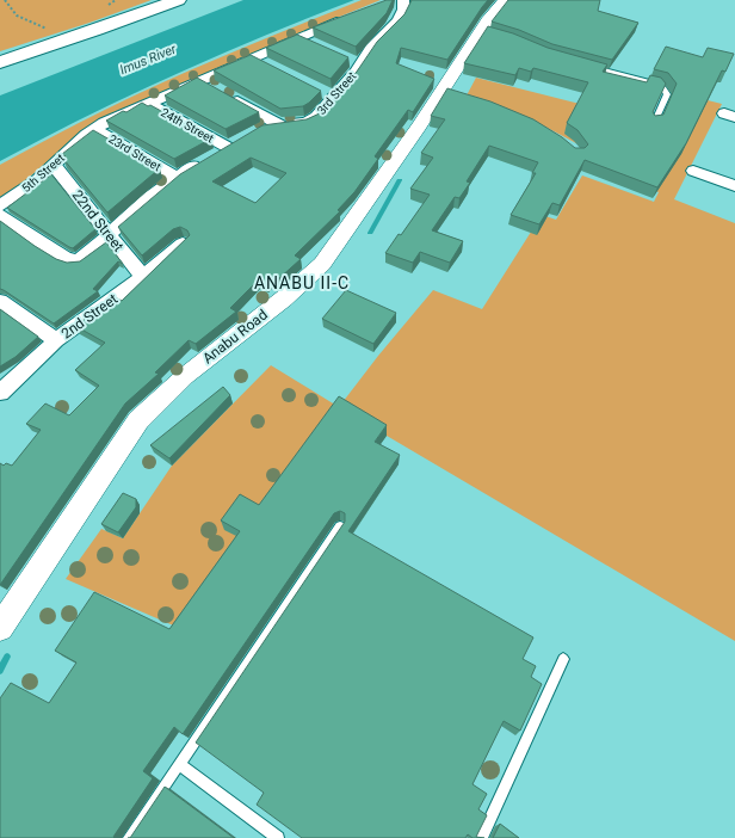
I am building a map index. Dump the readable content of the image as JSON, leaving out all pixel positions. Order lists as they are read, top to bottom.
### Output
{
  "streets": {
    "street": [
      "3rd Street",
      "24th Street",
      "23rd Street",
      "5th Street",
      "22nd Street",
      "2nd Street",
      "Anabu Road"
    ]
  },
  "crossings": [
    ["24th Street", "5th Street"],
    ["23rd Street", "5th Street"],
    ["5th Street", "22nd Street"],
    ["22nd Street", "2nd Street"]
  ],
  "districts": ["ANABU II-C"],
  "water": ["Imus River"]
}
